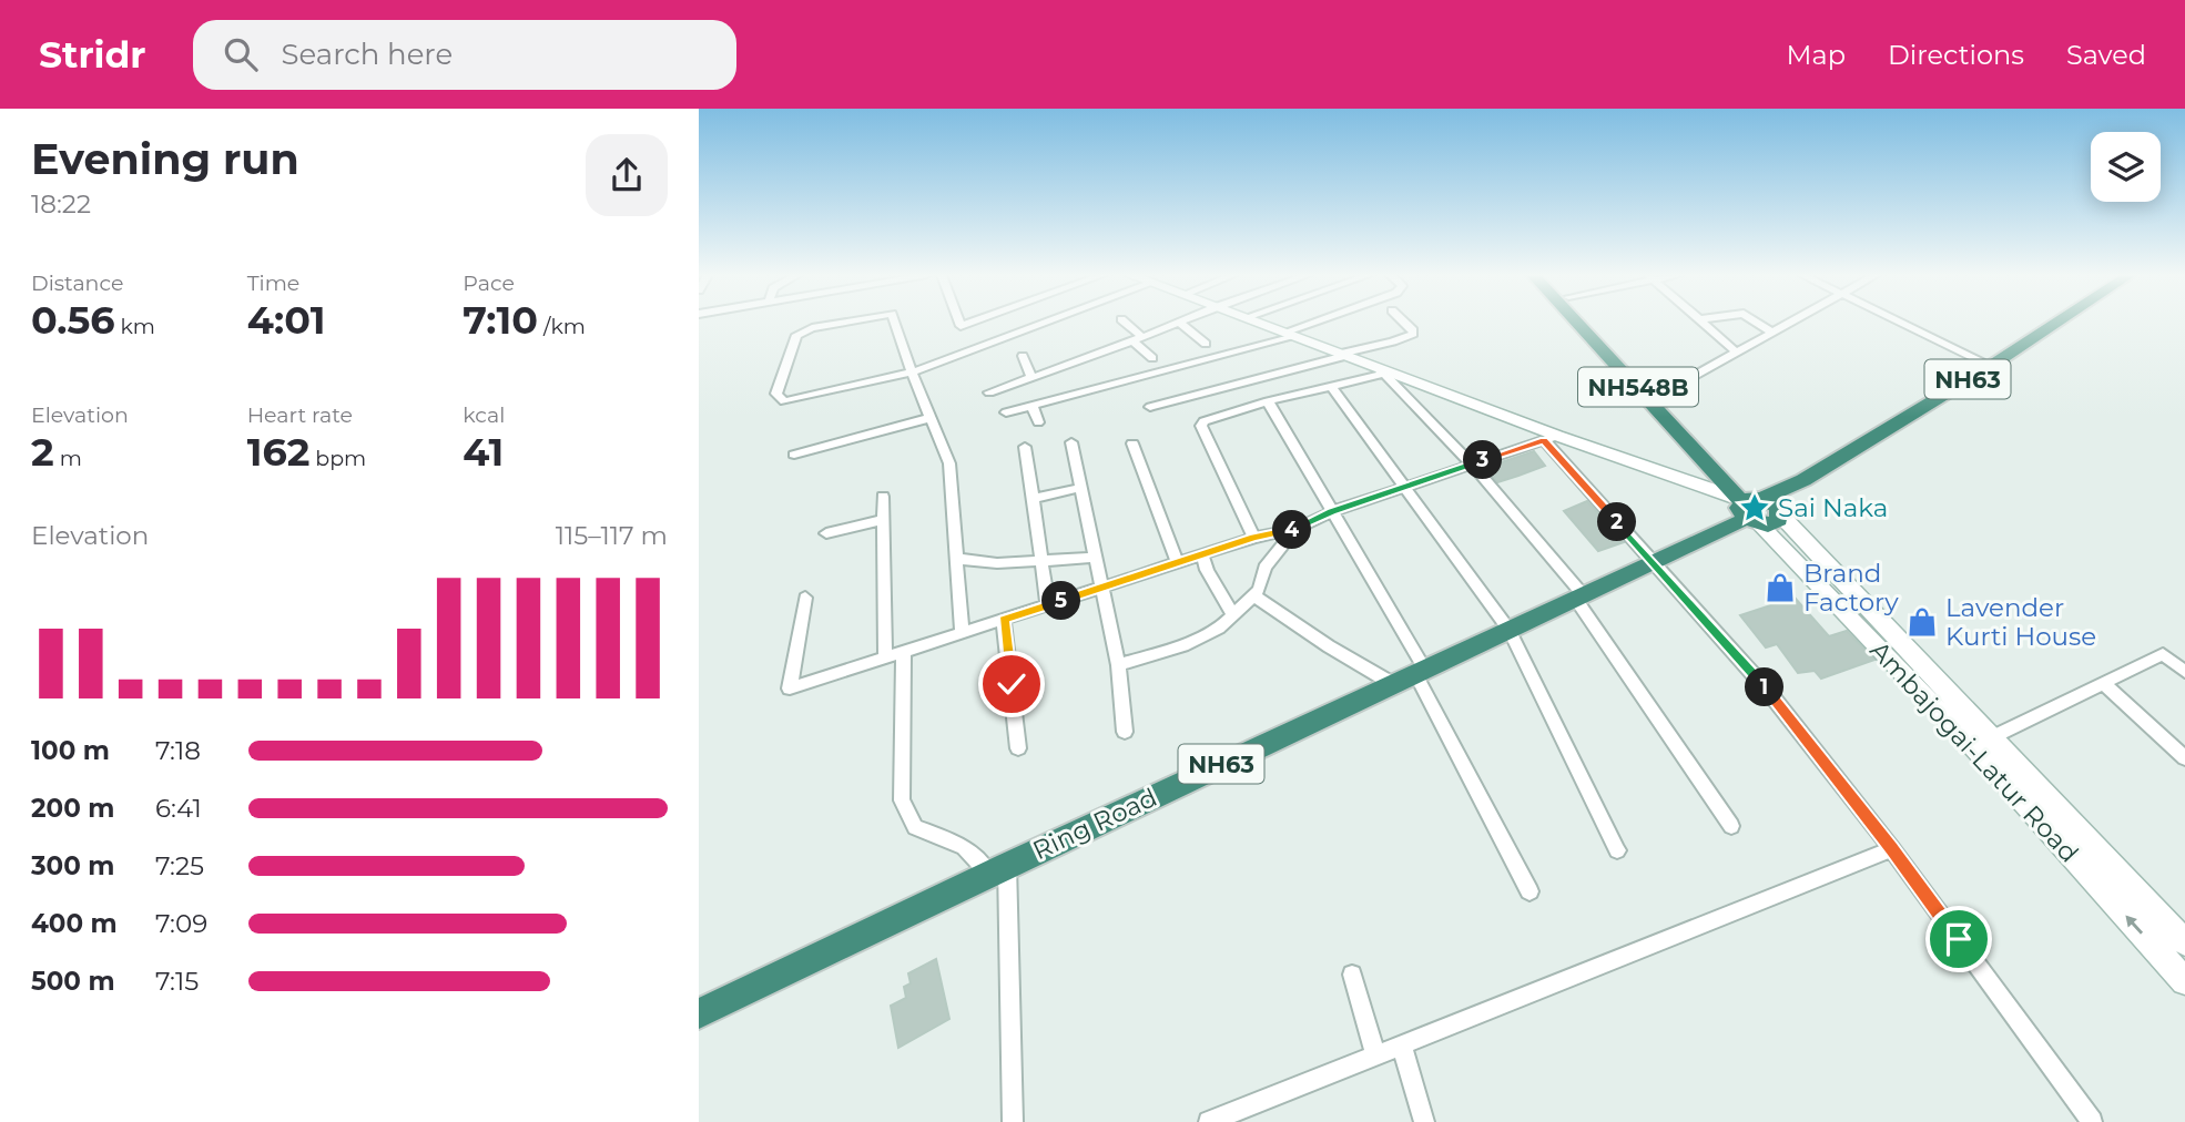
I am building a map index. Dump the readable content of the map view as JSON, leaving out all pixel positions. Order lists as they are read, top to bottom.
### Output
{
  "streets": {
    "highway": [
      "NH63",
      "NH548B",
      "Ambajogai-Latur Road",
      "Ring Road"
    ]
  },
  "crossings": [
    ["NH63", "Ambajogai-Latur Road"],
    ["NH63", "Ring Road"],
    ["NH548B", "Ambajogai-Latur Road"],
    ["Ambajogai-Latur Road", "Ring Road"]
  ],
  "one_way": ["Ambajogai-Latur Road"],
  "places": {
    "place": ["Sai Naka"],
    "shop": ["Brand Factory", "Lavender Kurti House"]
  },
  "page": {
    "header": "Stridr",
    "search": "Search here",
    "nav": ["Map", "Directions", "Saved"],
    "heading": ["Evening run", "18:22"],
    "stats": [
      ["Distance", "0.56 km"],
      ["Time", "4:01"],
      ["Pace", "7:10 /km"],
      ["Elevation", "2 m"],
      ["Heart rate", "162 bpm"],
      ["kcal", "41"]
    ],
    "pins": [
      "3",
      "2",
      "4",
      "5",
      "1"
    ],
    "chart": ["Elevation", "115–117 m"],
    "list": [
      {
        "name": "100 m",
        "note": "7:18"
      },
      {
        "name": "200 m",
        "note": "6:41"
      },
      {
        "name": "300 m",
        "note": "7:25"
      },
      {
        "name": "400 m",
        "note": "7:09"
      },
      {
        "name": "500 m",
        "note": "7:15"
      }
    ]
  }
}
